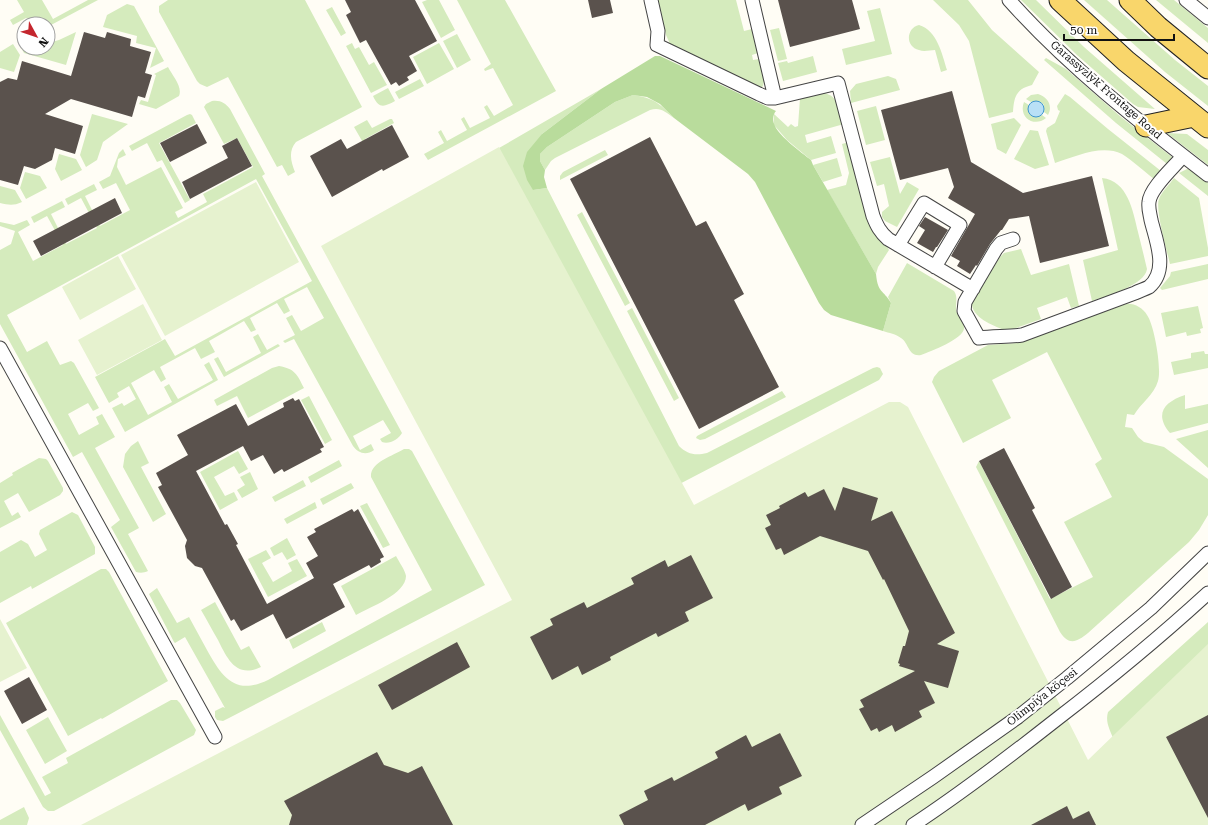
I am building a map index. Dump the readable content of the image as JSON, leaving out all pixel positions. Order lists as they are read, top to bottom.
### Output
{
  "streets": {
    "street": ["Garassyzlyk Frontage Road", "Olimpiýa köçesi"]
  },
  "scale_bar": "50 m",
  "north": "bottom right"
}
